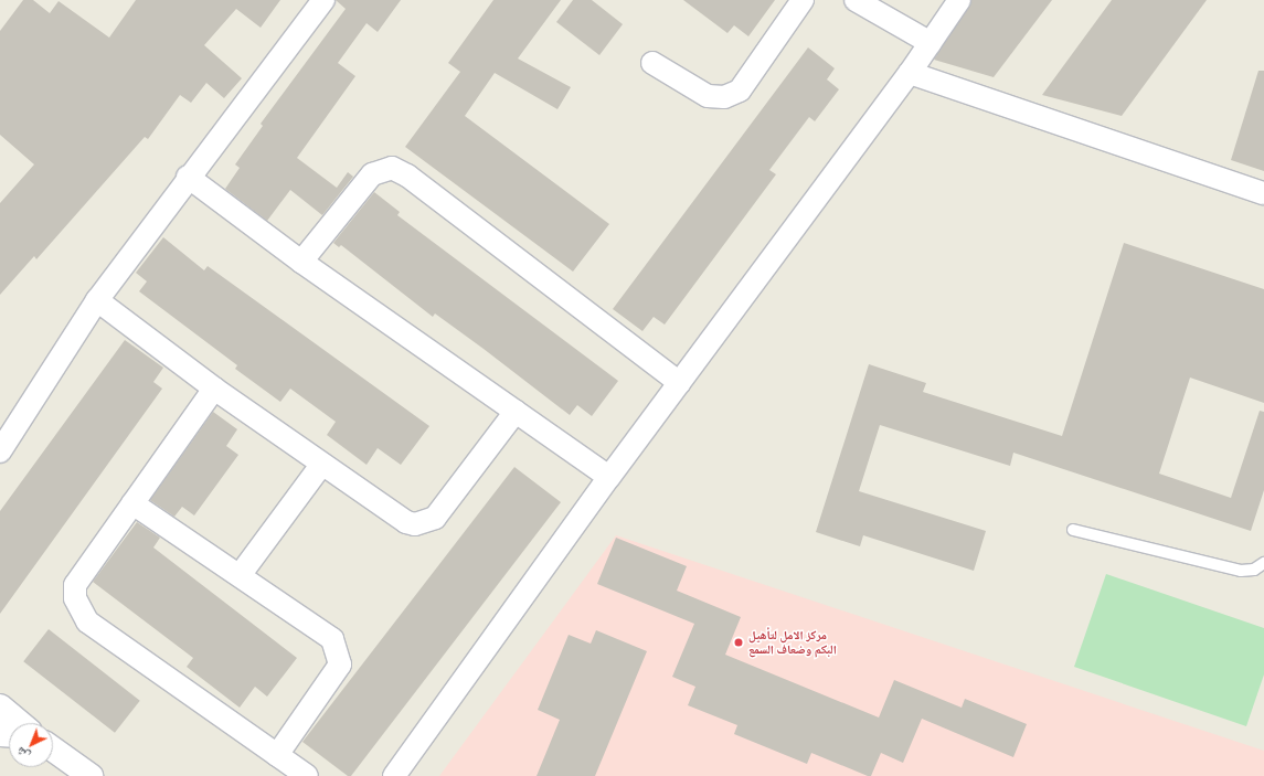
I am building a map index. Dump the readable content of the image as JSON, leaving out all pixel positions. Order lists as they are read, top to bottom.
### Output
{
  "places": ["مركز الامل لتأهيل البكم وضعاف السمع"],
  "north": "bottom left"
}
